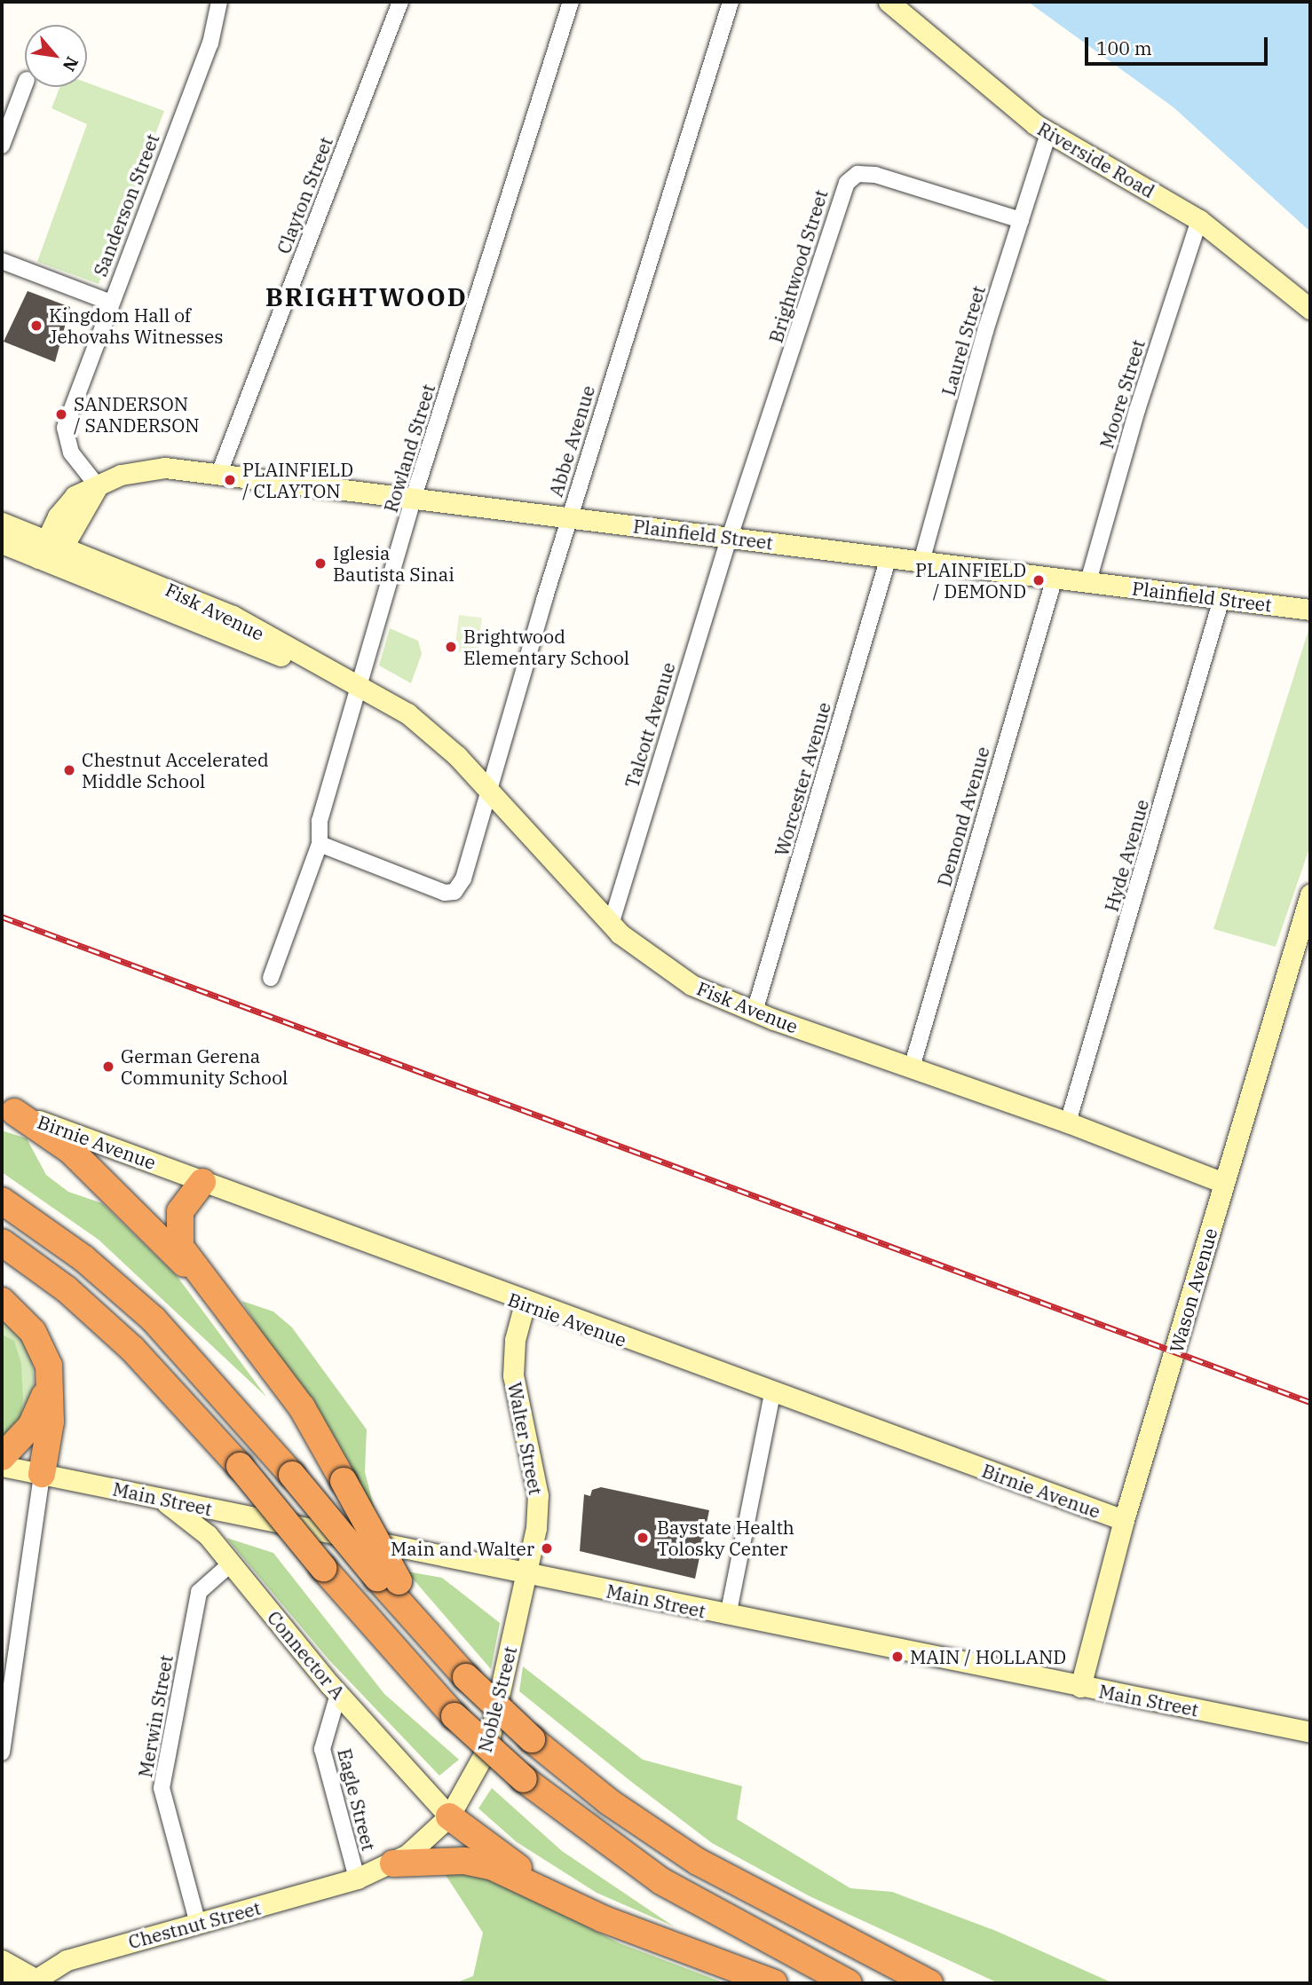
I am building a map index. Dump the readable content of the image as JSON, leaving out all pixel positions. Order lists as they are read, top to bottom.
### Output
{
  "streets": {
    "main road": [
      "Riverside Road",
      "Plainfield Street",
      "Fisk Avenue",
      "Birnie Avenue",
      "Wason Avenue",
      "Walter Street",
      "Main Street",
      "Connector A",
      "Noble Street",
      "Chestnut Street"
    ],
    "street": [
      "Clayton Street",
      "Sanderson Street",
      "Brightwood Street",
      "Laurel Street",
      "Moore Street",
      "Abbe Avenue",
      "Rowland Street",
      "Talcott Avenue",
      "Worcester Avenue",
      "Demond Avenue",
      "Hyde Avenue",
      "Merwin Street",
      "Eagle Street"
    ]
  },
  "crossings": [
    ["Riverside Road", "Laurel Street"],
    ["Riverside Road", "Moore Street"],
    ["Clayton Street", "Plainfield Street"],
    ["Sanderson Street", "Plainfield Street"],
    ["Brightwood Street", "Laurel Street"],
    ["Brightwood Street", "Plainfield Street"],
    ["Brightwood Street", "Talcott Avenue"],
    ["Laurel Street", "Plainfield Street"],
    ["Moore Street", "Plainfield Street"],
    ["Abbe Avenue", "Rowland Street"],
    ["Abbe Avenue", "Plainfield Street"],
    ["Abbe Avenue", "Fisk Avenue"],
    ["Rowland Street", "Plainfield Street"],
    ["Rowland Street", "Fisk Avenue"],
    ["Plainfield Street", "Talcott Avenue"],
    ["Plainfield Street", "Worcester Avenue"],
    ["Plainfield Street", "Demond Avenue"],
    ["Plainfield Street", "Hyde Avenue"],
    ["Fisk Avenue", "Talcott Avenue"],
    ["Fisk Avenue", "Worcester Avenue"],
    ["Fisk Avenue", "Demond Avenue"],
    ["Fisk Avenue", "Hyde Avenue"],
    ["Fisk Avenue", "Wason Avenue"],
    ["Birnie Avenue", "Wason Avenue"],
    ["Birnie Avenue", "Walter Street"],
    ["Wason Avenue", "Main Street"],
    ["Walter Street", "Main Street"],
    ["Walter Street", "Noble Street"],
    ["Main Street", "Connector A"],
    ["Main Street", "Noble Street"],
    ["Connector A", "Noble Street"],
    ["Connector A", "Merwin Street"],
    ["Connector A", "Eagle Street"],
    ["Noble Street", "Eagle Street"],
    ["Noble Street", "Chestnut Street"],
    ["Merwin Street", "Chestnut Street"],
    ["Eagle Street", "Chestnut Street"]
  ],
  "districts": ["BRIGHTWOOD"],
  "places": [
    "Kingdom Hall of Jehovahs Witnesses",
    "SANDERSON / SANDERSON",
    "PLAINFIELD / CLAYTON",
    "Iglesia Bautista Sinai",
    "PLAINFIELD / DEMOND",
    "Brightwood Elementary School",
    "Chestnut Accelerated Middle School",
    "German Gerena Community School",
    "Baystate Health Tolosky Center",
    "Main and Walter",
    "MAIN / HOLLAND"
  ],
  "scale_bar": "100 m",
  "north": "bottom right"
}
